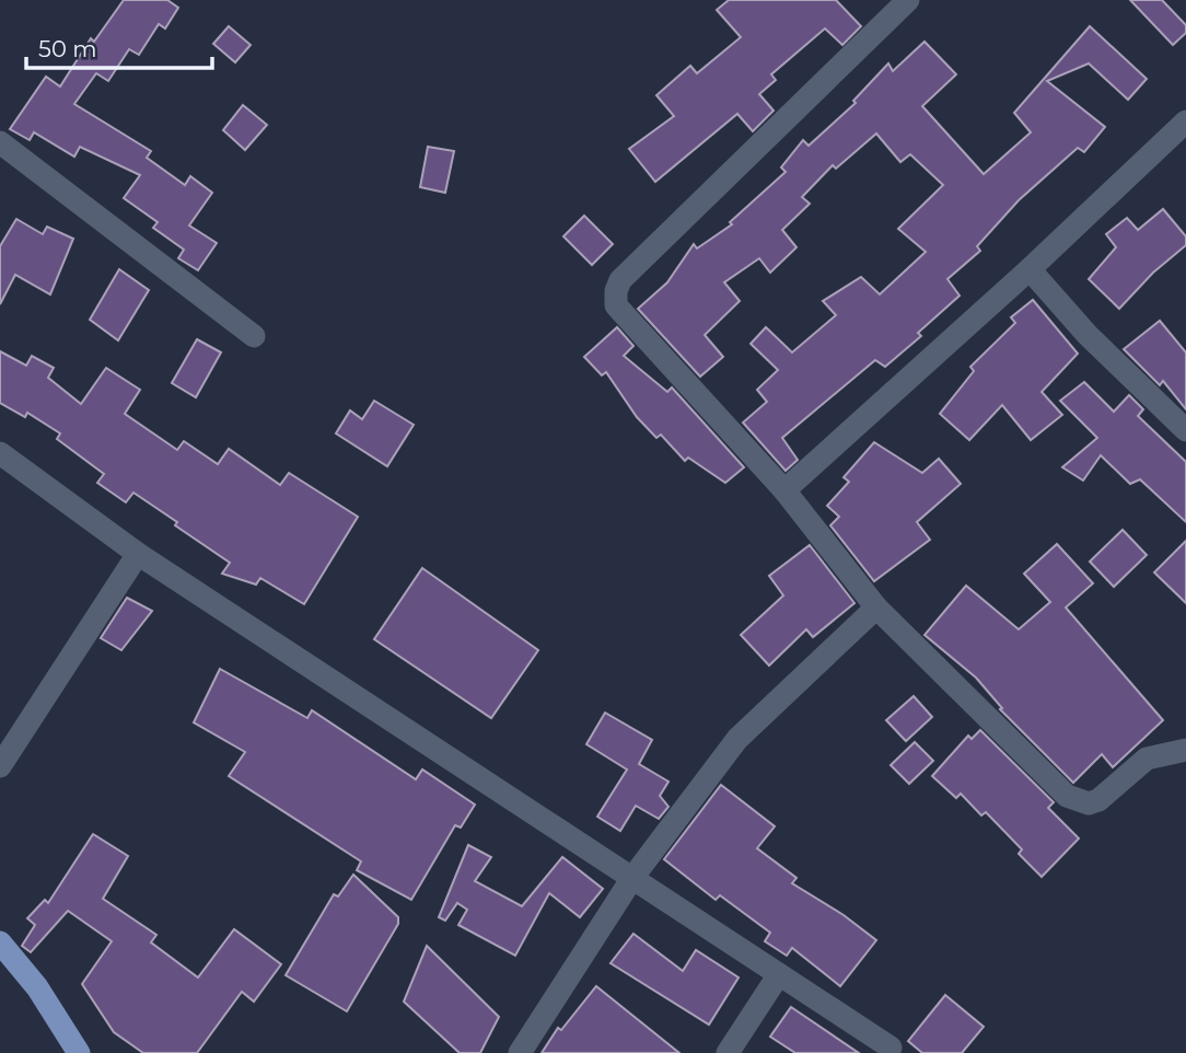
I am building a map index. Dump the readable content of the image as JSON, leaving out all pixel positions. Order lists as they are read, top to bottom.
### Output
{
  "scale_bar": "50 m"
}
